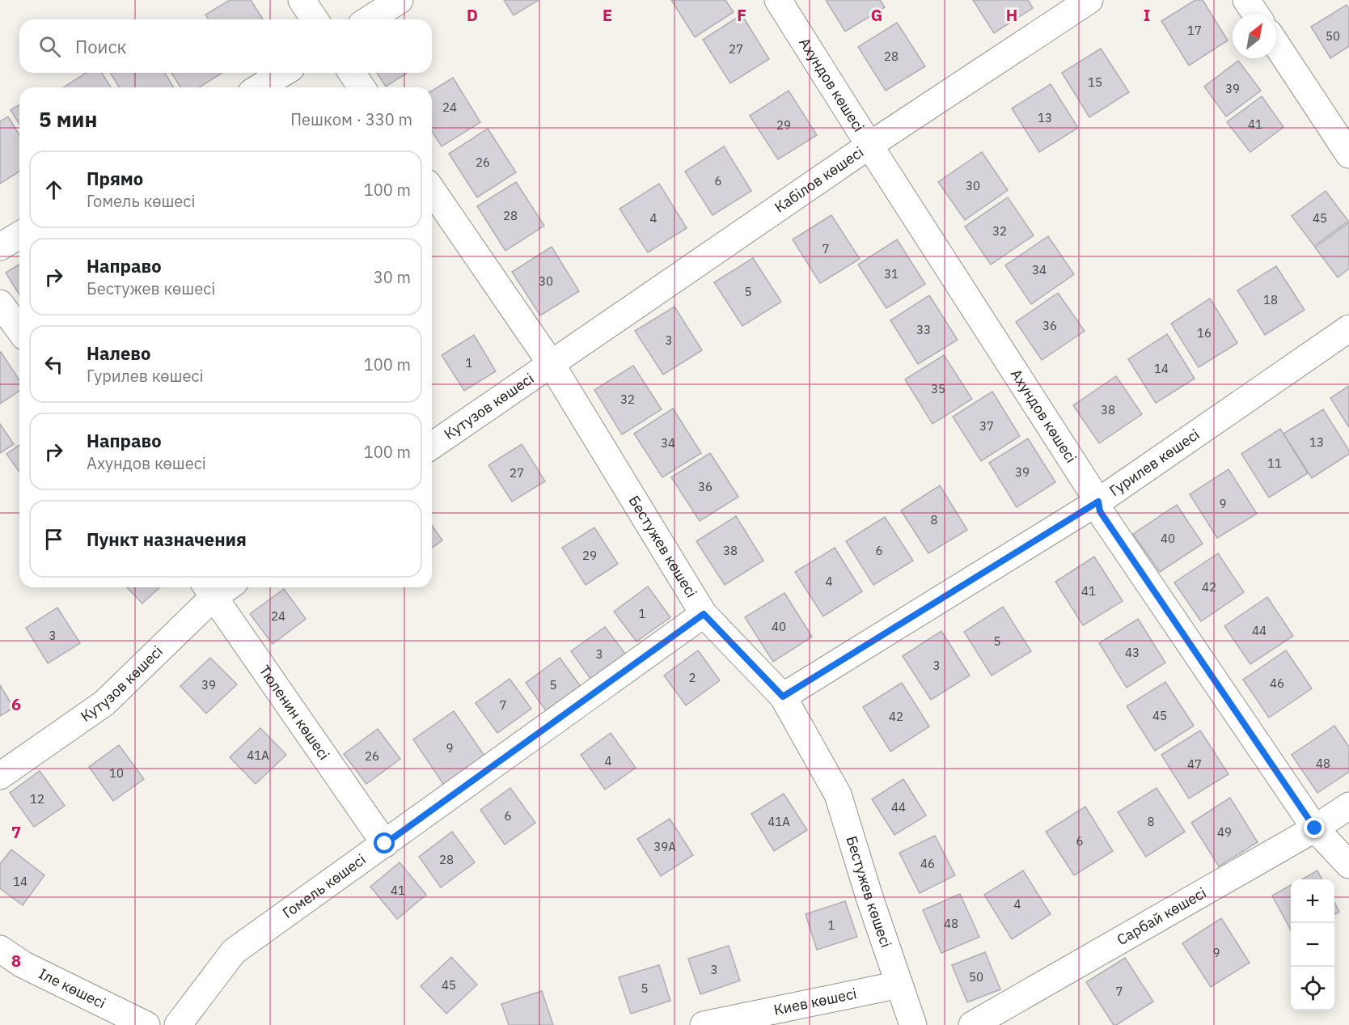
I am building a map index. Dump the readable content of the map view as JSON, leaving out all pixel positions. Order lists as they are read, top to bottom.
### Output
{
  "streets": {
    "street": [
      "Ахундов көшесі",
      "Кабілов көшесі",
      "Кутузов көшесі",
      "Гурилев көшесі",
      "Бестужев көшесі",
      "Тюленин көшесі",
      "Гомель көшесі",
      "Сарбай көшесі",
      "Іле көшесі",
      "Киев көшесі"
    ]
  },
  "crossings": [
    ["Ахундов көшесі", "Кабілов көшесі"],
    ["Ахундов көшесі", "Гурилев көшесі"],
    ["Ахундов көшесі", "Сарбай көшесі"],
    ["Кабілов көшесі", "Кутузов көшесі"],
    ["Кабілов көшесі", "Бестужев көшесі"],
    ["Кутузов көшесі", "Бестужев көшесі"],
    ["Кутузов көшесі", "Тюленин көшесі"],
    ["Гурилев көшесі", "Бестужев көшесі"],
    ["Бестужев көшесі", "Гомель көшесі"],
    ["Бестужев көшесі", "Киев көшесі"],
    ["Тюленин көшесі", "Гомель көшесі"]
  ],
  "house_numbers": [
    "17",
    "50",
    "27",
    "28",
    "15",
    "39",
    "24",
    "13",
    "41",
    "29",
    "26",
    "6",
    "30",
    "28",
    "4",
    "45",
    "32",
    "7",
    "34",
    "31",
    "30",
    "5",
    "18",
    "36",
    "33",
    "16",
    "3",
    "1",
    "14",
    "35",
    "32",
    "38",
    "37",
    "13",
    "34",
    "11",
    "39",
    "27",
    "36",
    "9",
    "8",
    "40",
    "38",
    "6",
    "29",
    "4",
    "42",
    "41",
    "1",
    "24",
    "40",
    "44",
    "3",
    "5",
    "43",
    "3",
    "3",
    "2",
    "46",
    "39",
    "5",
    "7",
    "45",
    "42",
    "9",
    "41А",
    "26",
    "4",
    "48",
    "47",
    "10",
    "12",
    "44",
    "6",
    "41А",
    "8",
    "49",
    "6",
    "39А",
    "28",
    "46",
    "14",
    "41",
    "4",
    "48",
    "1",
    "9",
    "3",
    "50",
    "45",
    "5",
    "7"
  ],
  "north": "top right",
  "page": {
    "search": "Поиск",
    "heading": ["5 мин", "Пешком · 330 m"],
    "list": [
      ["Прямо", "Гомель көшесі", "100 m"],
      ["Направо", "Бестужев көшесі", "30 m"],
      ["Налево", "Гурилев көшесі", "100 m"],
      ["Направо", "Ахундов көшесі", "100 m"],
      "Пункт назначения"
    ],
    "map_buttons": ["+", "−"]
  },
  "grid": {
    "columns": [
      "D",
      "E",
      "F",
      "G",
      "H",
      "I"
    ],
    "rows": ["6", "7", "8"]
  }
}
